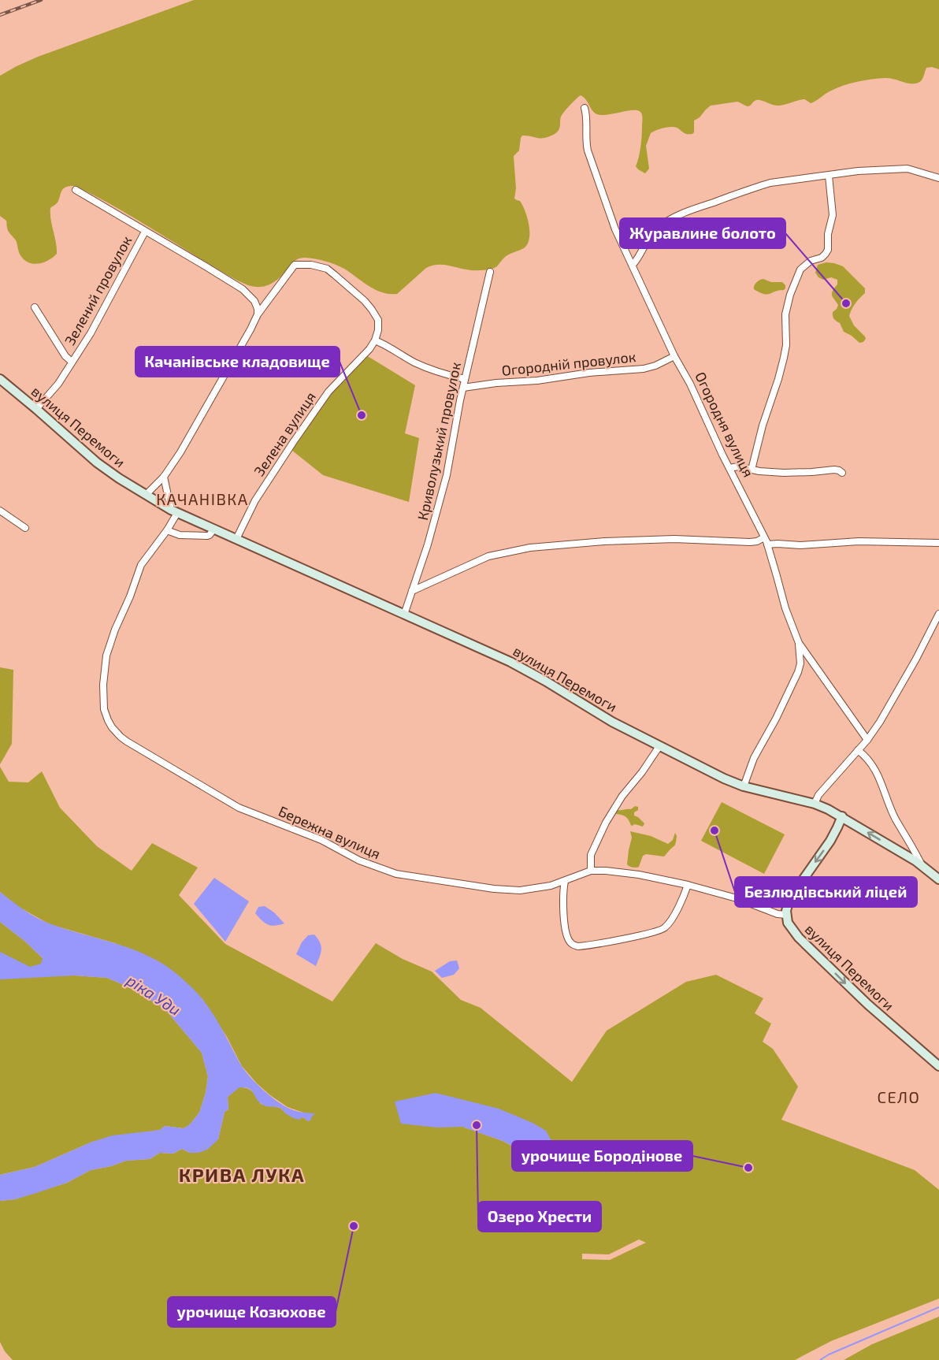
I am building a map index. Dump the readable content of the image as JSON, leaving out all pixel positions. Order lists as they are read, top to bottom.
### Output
{
  "streets": {
    "street": [
      "Зелений провулок",
      "Огородній провулок",
      "Огородня вулиця",
      "вулиця Перемоги",
      "Зелена вулиця",
      "Криволузький провулок",
      "Бережна вулиця"
    ]
  },
  "crossings": [
    ["Зелений провулок", "вулиця Перемоги"],
    ["Огородній провулок", "Огородня вулиця"],
    ["Огородній провулок", "Криволузький провулок"],
    ["вулиця Перемоги", "Зелена вулиця"],
    ["вулиця Перемоги", "Криволузький провулок"],
    ["вулиця Перемоги", "Бережна вулиця"]
  ],
  "districts": ["КАЧАНІВКА", "СЕЛО", "КРИВА ЛУКА"],
  "water": ["ріка Уди"],
  "places": [
    "Журавлине болото",
    "Качанівське кладовище",
    "Безлюдівський ліцей",
    "Озеро Хрести",
    "урочище Бородінове",
    "урочище Козюхове"
  ]
}
